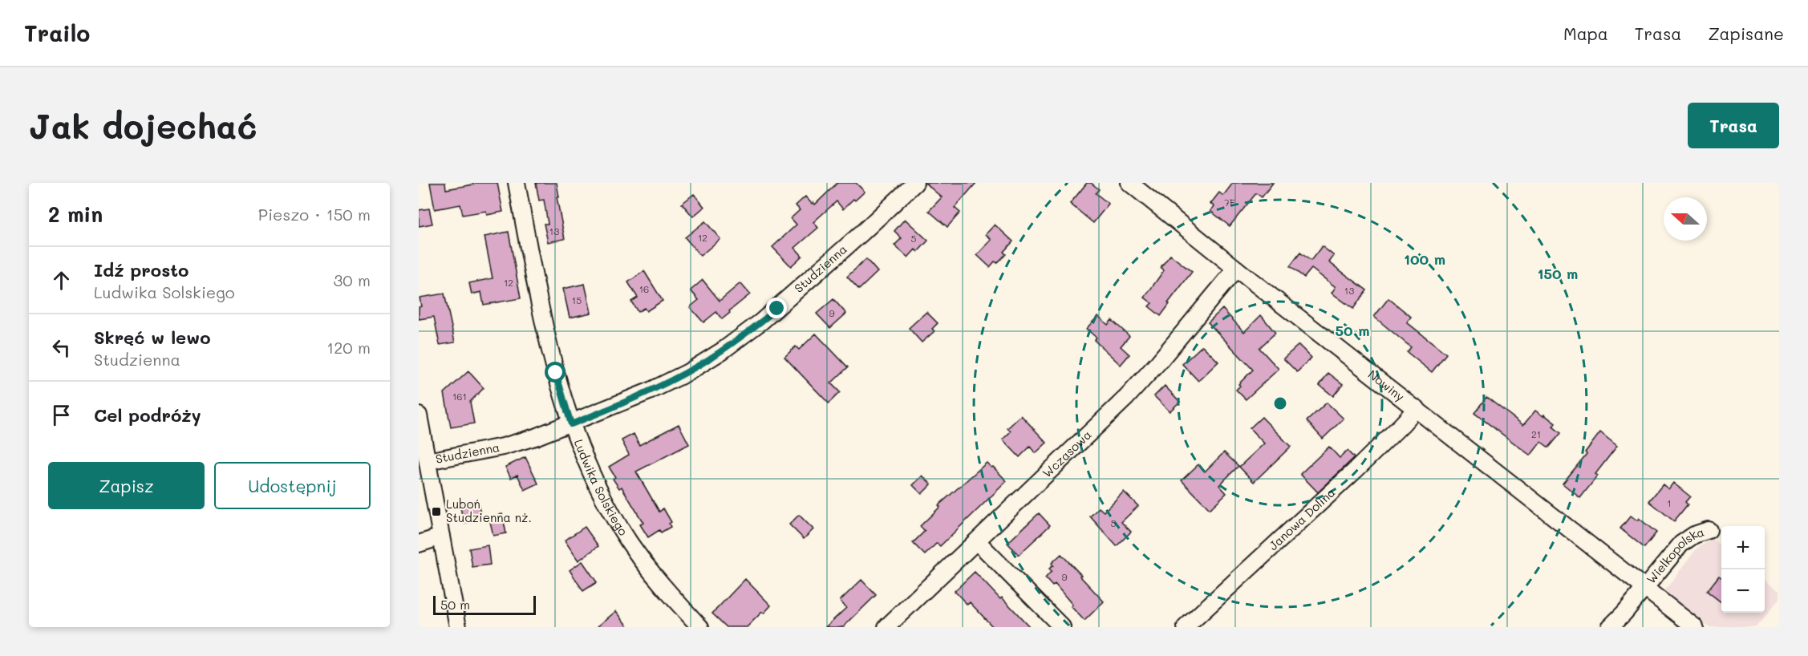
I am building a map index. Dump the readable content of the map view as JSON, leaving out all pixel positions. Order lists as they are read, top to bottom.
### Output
{
  "streets": {
    "street": [
      "Studzienna",
      "Nowiny",
      "Wczasowa",
      "Ludwika Solskiego",
      "Janowa Dolina",
      "Wielkopolska"
    ]
  },
  "crossings": [
    ["Studzienna", "Ludwika Solskiego"],
    ["Nowiny", "Wczasowa"],
    ["Nowiny", "Janowa Dolina"],
    ["Nowiny", "Wielkopolska"]
  ],
  "places": {
    "transit": ["Luboń Studzienna nż."]
  },
  "house_numbers": [
    "7F",
    "13",
    "12",
    "5",
    "12",
    "16",
    "13",
    "15",
    "9",
    "161",
    "21",
    "1",
    "5",
    "9"
  ],
  "scale_bar": "50 m",
  "north": "left",
  "page": {
    "header": "Trailo",
    "nav": ["Mapa", "Trasa", "Zapisane"],
    "buttons": [
      "Trasa",
      ["Zapisz", "Udostępnij"]
    ],
    "title": "Jak dojechać",
    "heading": ["2 min", "Pieszo · 150 m"],
    "list": [
      ["Idź prosto", "Ludwika Solskiego", "30 m"],
      ["Skręć w lewo", "Studzienna", "120 m"],
      "Cel podróży"
    ],
    "map_buttons": ["+", "−"],
    "scale": "50 m"
  },
  "rings": ["100 m", "150 m", "50 m"]
}
